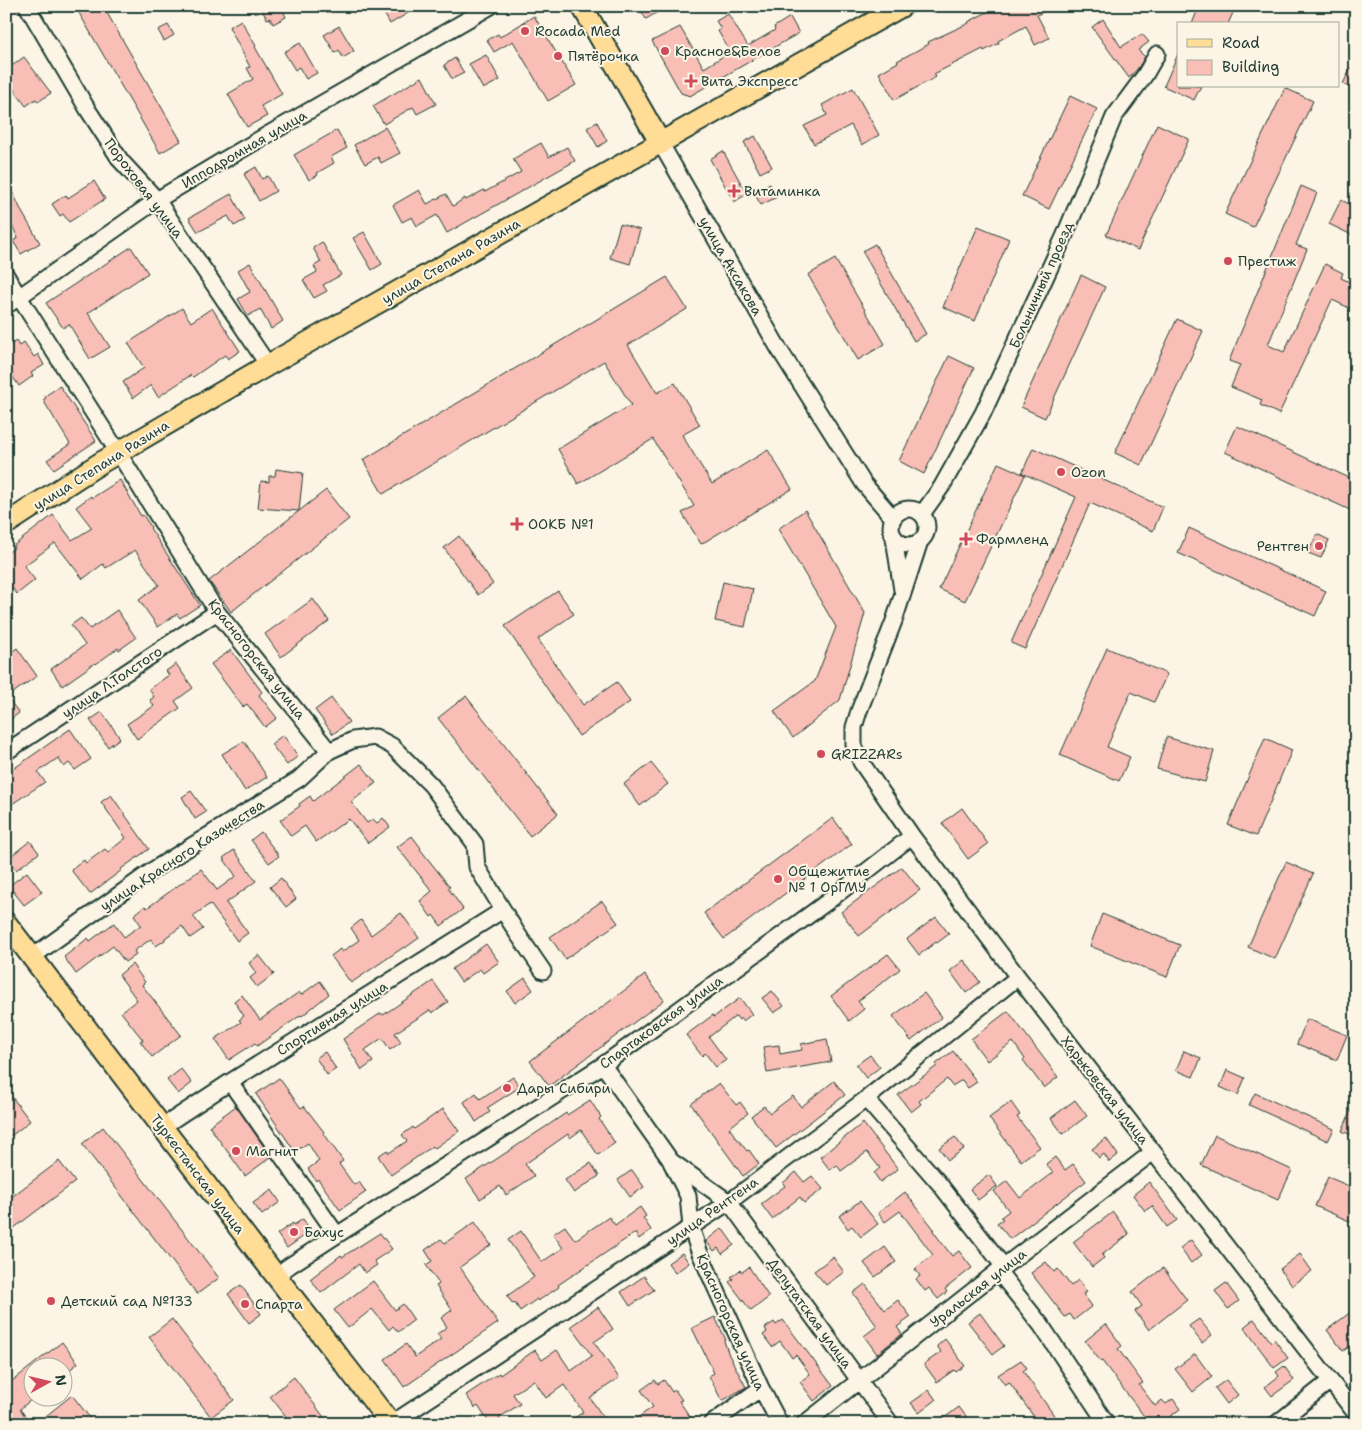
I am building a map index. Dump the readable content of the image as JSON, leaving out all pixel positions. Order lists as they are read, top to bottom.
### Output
{
  "streets": {
    "main road": ["улица Степана Разина", "улица Аксакова", "Туркестанская улица"],
    "street": [
      "Ипподромная улица",
      "Пороховая улица",
      "Больничный проезд",
      "Красногорская улица",
      "улица Л.Толстого",
      "улица Красного Казачества",
      "Спортивная улица",
      "Спартаковская улица",
      "Харьковская улица",
      "улица Рентгена",
      "Уральская улица",
      "Депутатская улица"
    ]
  },
  "crossings": [
    ["Ипподромная улица", "Пороховая улица"],
    ["Ипподромная улица", "Красногорская улица"],
    ["Пороховая улица", "улица Степана Разина"],
    ["улица Степана Разина", "улица Аксакова"],
    ["улица Степана Разина", "Красногорская улица"],
    ["улица Аксакова", "Больничный проезд"],
    ["Красногорская улица", "улица Л.Толстого"],
    ["Красногорская улица", "улица Красного Казачества"],
    ["Красногорская улица", "Спартаковская улица"],
    ["Красногорская улица", "улица Рентгена"],
    ["Красногорская улица", "Депутатская улица"],
    ["улица Красного Казачества", "Туркестанская улица"],
    ["Спортивная улица", "Туркестанская улица"],
    ["Спартаковская улица", "Харьковская улица"],
    ["Спартаковская улица", "Туркестанская улица"],
    ["Харьковская улица", "улица Рентгена"],
    ["Харьковская улица", "Уральская улица"],
    ["Туркестанская улица", "улица Рентгена"],
    ["улица Рентгена", "Депутатская улица"],
    ["Уральская улица", "Депутатская улица"]
  ],
  "places": {
    "other": [
      "Rocada Med",
      "Красное&Белое",
      "Пятёрочка",
      "Престиж",
      "Ozon",
      "Рентген",
      "GRIZZARs",
      "Общежитие № 1 ОрГМУ",
      "Дары Сибири",
      "Магнит",
      "Бахус",
      "Детский сад №133",
      "Спарта"
    ],
    "health": [
      "Вита Экспресс",
      "Витаминка",
      "ООКБ №1",
      "Фармленд"
    ]
  },
  "legend": ["Road", "Building"],
  "north": "right"
}
